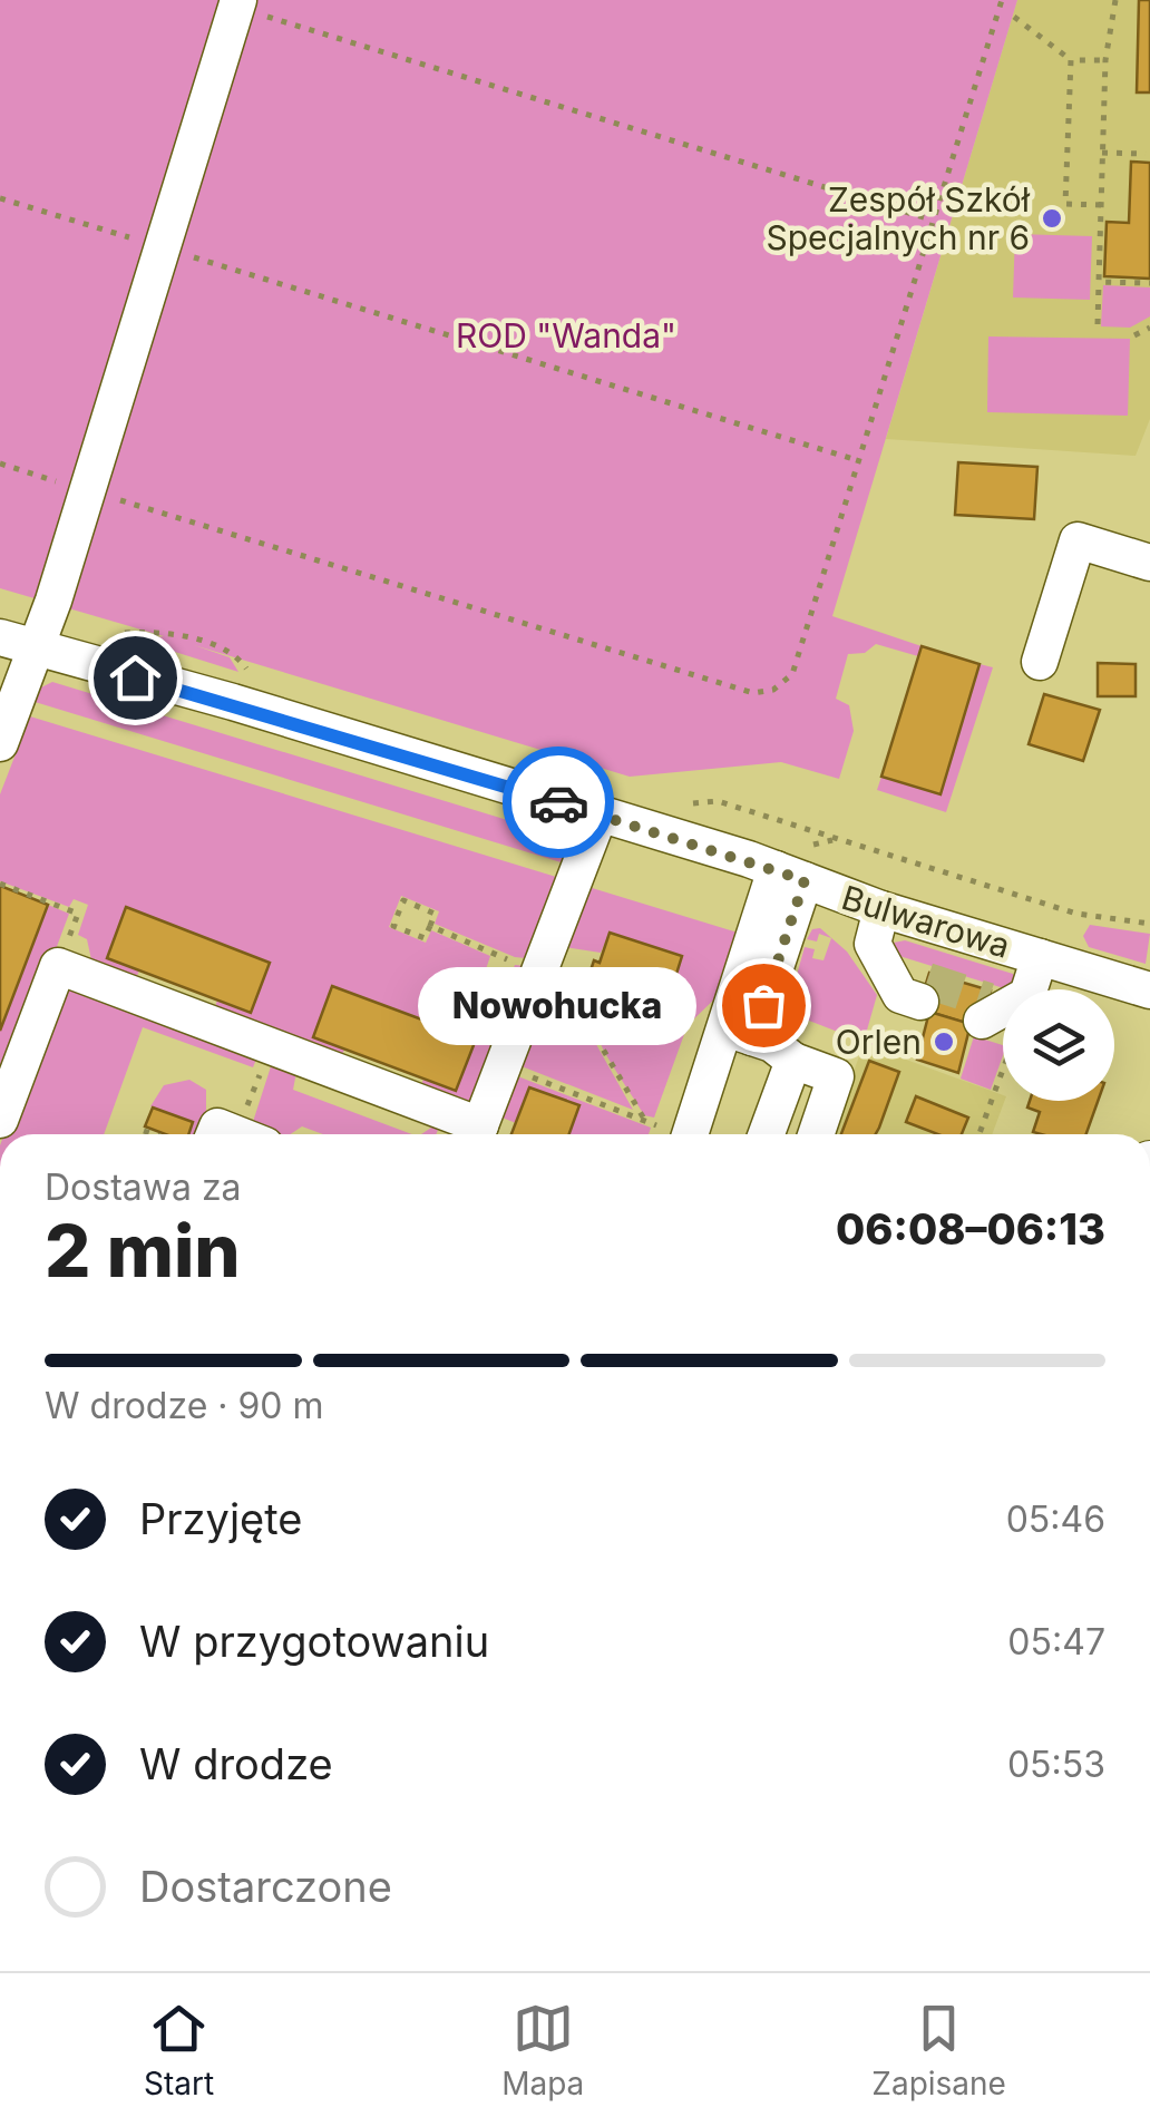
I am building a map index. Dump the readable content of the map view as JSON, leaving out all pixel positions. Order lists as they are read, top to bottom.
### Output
{
  "streets": {
    "street": ["Bulwarowa"]
  },
  "parks": ["ROD \"Wanda\""],
  "places": ["Zespół Szkół Specjalnych nr 6", "Nowohucka", "Orlen"],
  "page": {
    "bubble": "Nowohucka",
    "heading": ["2 min", "Dostawa za", "06:08–06:13"],
    "bar": "W drodze · 90 m",
    "list": [
      ["Przyjęte", "05:46"],
      ["W przygotowaniu", "05:47"],
      ["W drodze", "05:53"],
      "Dostarczone"
    ],
    "tabs": ["Start", "Mapa", "Zapisane"]
  }
}
